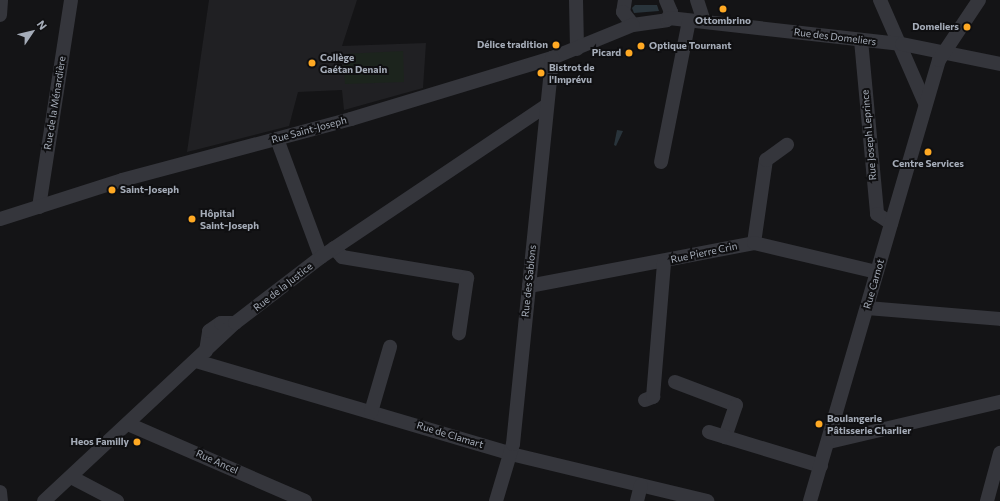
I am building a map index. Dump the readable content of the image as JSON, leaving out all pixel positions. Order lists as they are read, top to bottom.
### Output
{
  "streets": {
    "street": [
      "Rue des Domeliers",
      "Rue de la Ménardière",
      "Rue Saint-Joseph",
      "Rue Joseph Leprince",
      "Rue Pierre Crin",
      "Rue des Sablons",
      "Rue Carnot",
      "Rue de la Justice",
      "Rue de Clamart",
      "Rue Ancel"
    ]
  },
  "crossings": [
    ["Rue des Domeliers", "Rue Saint-Joseph"],
    ["Rue des Domeliers", "Rue Joseph Leprince"],
    ["Rue des Domeliers", "Rue Carnot"],
    ["Rue de la Ménardière", "Rue Saint-Joseph"],
    ["Rue Saint-Joseph", "Rue des Sablons"],
    ["Rue Joseph Leprince", "Rue Carnot"],
    ["Rue Pierre Crin", "Rue des Sablons"],
    ["Rue Pierre Crin", "Rue Carnot"],
    ["Rue des Sablons", "Rue de la Justice"],
    ["Rue des Sablons", "Rue de Clamart"],
    ["Rue de la Justice", "Rue de Clamart"],
    ["Rue de la Justice", "Rue Ancel"]
  ],
  "places": [
    "Ottombrino",
    "Domeliers",
    "Délice tradition",
    "Optique Tournant",
    "Picard",
    "Collège Gaétan Denain",
    "Bistrot de l'Imprévu",
    "Centre Services",
    "Saint-Joseph",
    "Hôpital Saint-Joseph",
    "Boulangerie Pâtisserie Charlier",
    "Heos Familly"
  ],
  "north": "top right"
}
